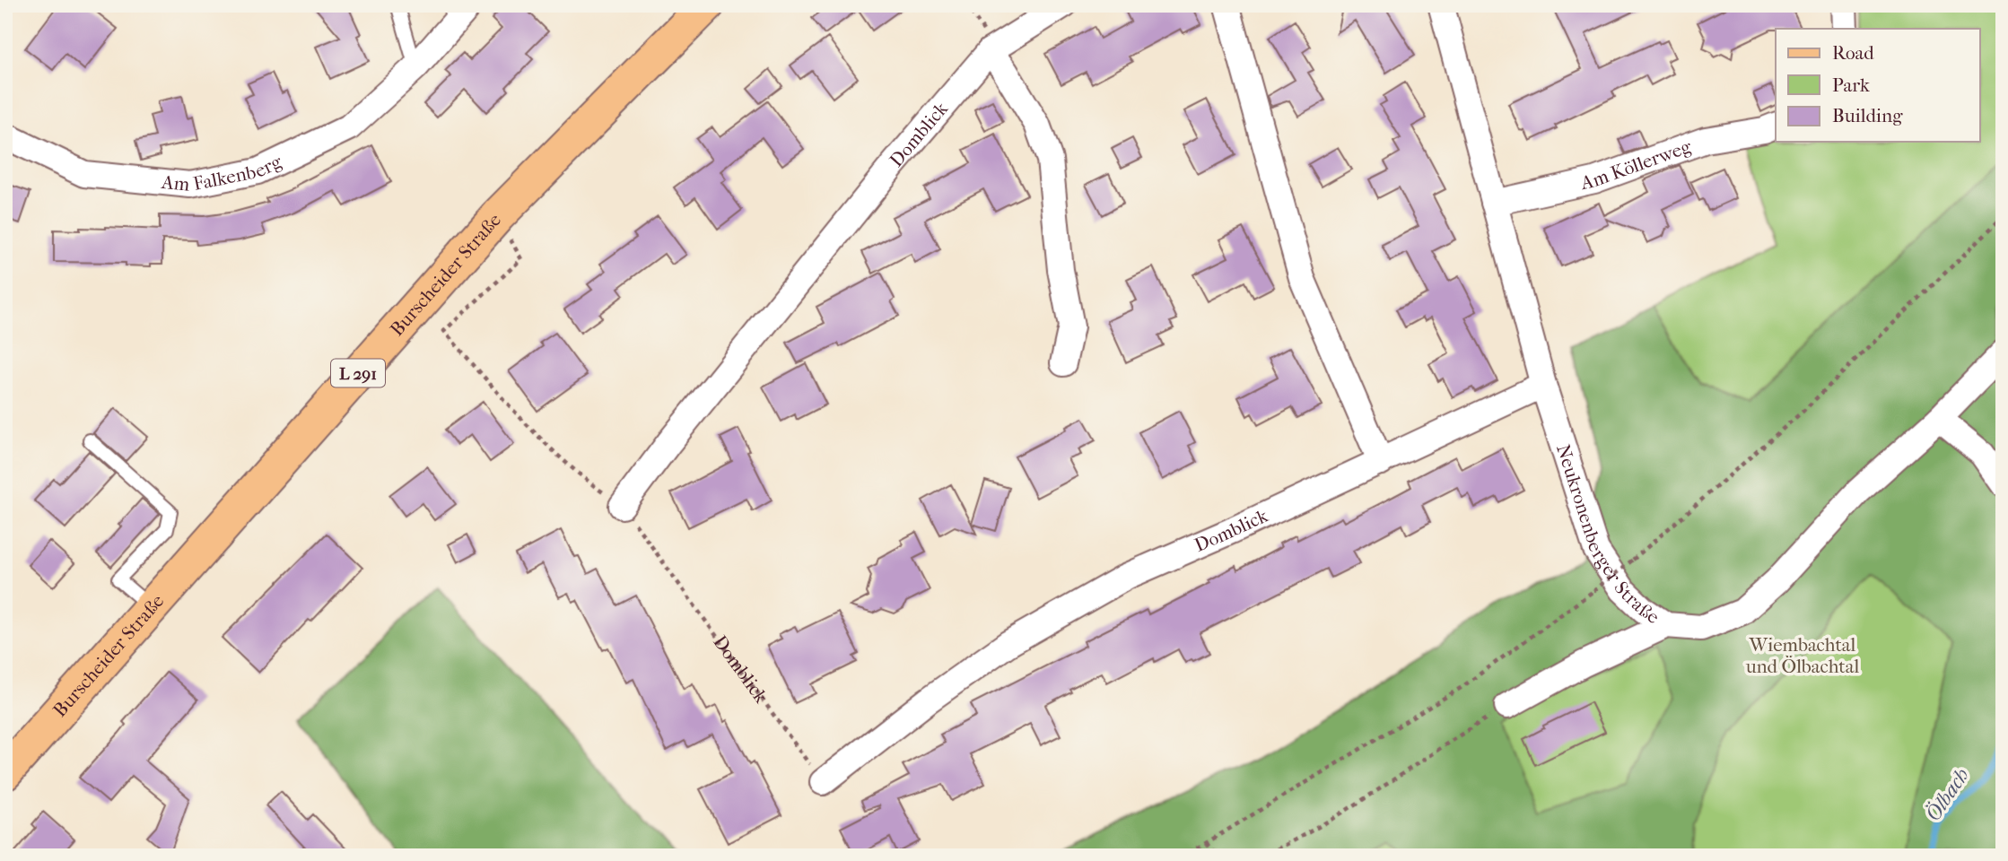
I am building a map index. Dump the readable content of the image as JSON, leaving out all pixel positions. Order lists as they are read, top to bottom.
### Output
{
  "streets": {
    "main road": ["Burscheider Straße", "L 291"],
    "street": [
      "Domblick",
      "Am Köllerweg",
      "Am Falkenberg",
      "Neukronenberger Straße"
    ]
  },
  "crossings": [
    ["Domblick", "Neukronenberger Straße"],
    ["Am Köllerweg", "Neukronenberger Straße"]
  ],
  "water": ["Ölbach"],
  "parks": ["Wiembachtal und Ölbachtal"],
  "legend": ["Road", "Park", "Building"]
}
